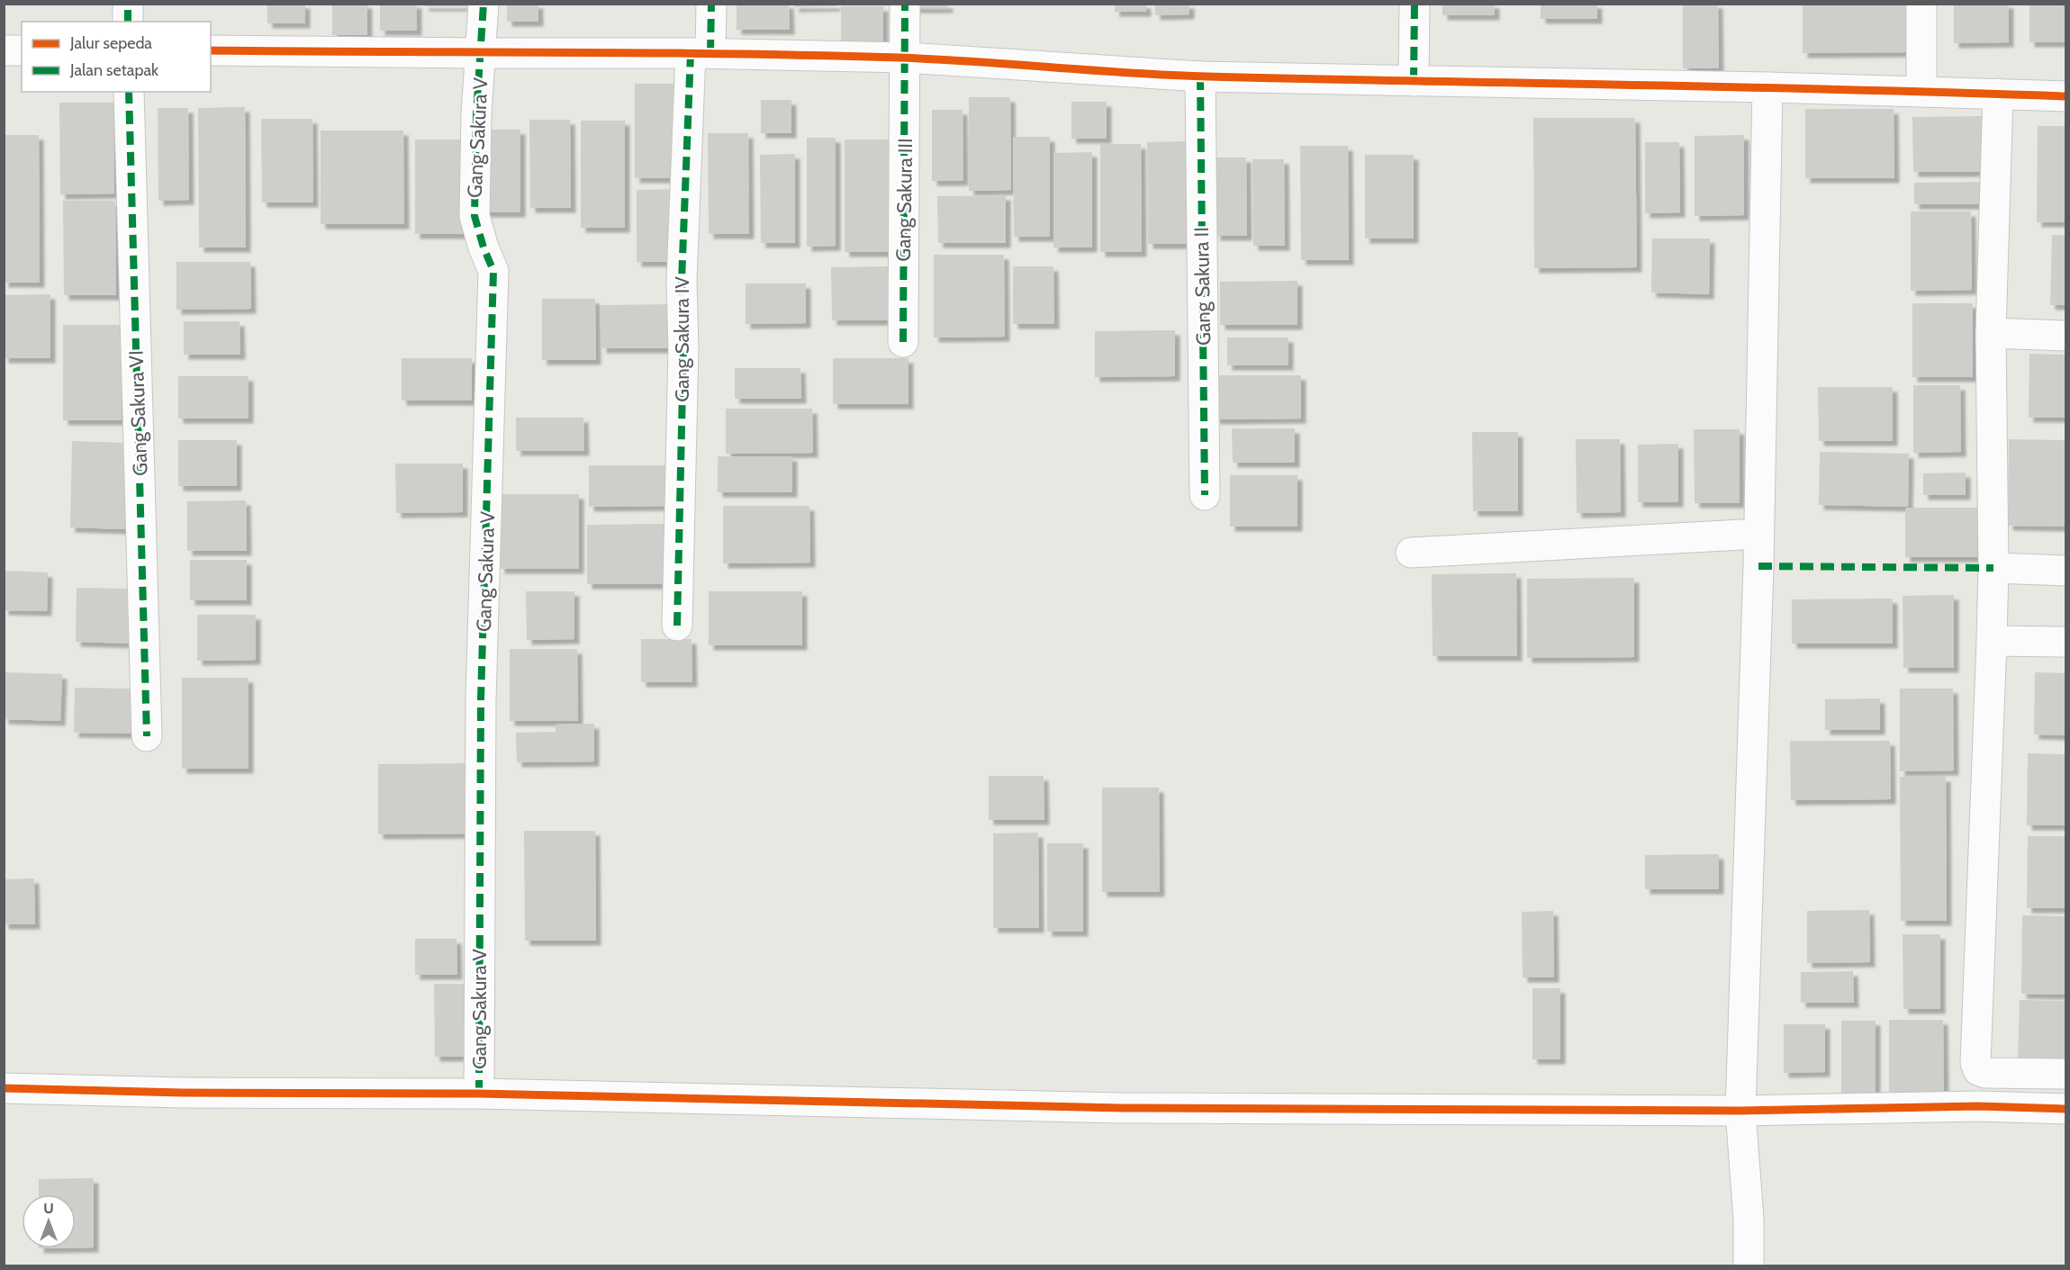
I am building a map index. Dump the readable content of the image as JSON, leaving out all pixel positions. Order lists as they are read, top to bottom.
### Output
{
  "streets": {
    "street": [
      "Gang Sakura V",
      "Gang Sakura III",
      "Gang Sakura II",
      "Gang Sakura IV",
      "Gang Sakura VI"
    ]
  },
  "legend": ["Jalur sepeda", "Jalan setapak"],
  "north": "top"
}
